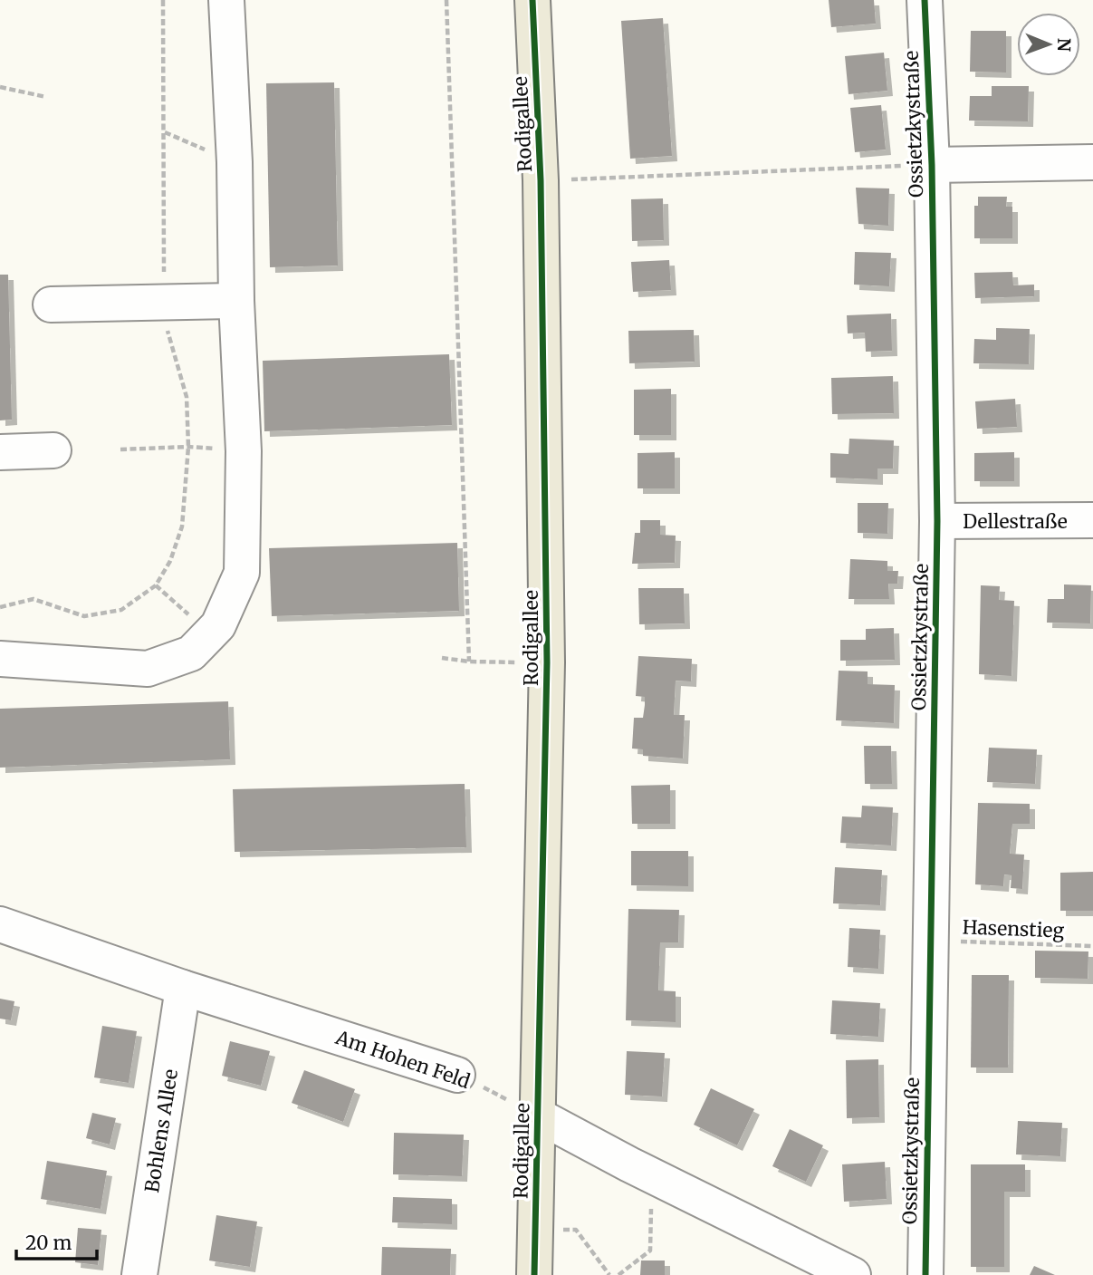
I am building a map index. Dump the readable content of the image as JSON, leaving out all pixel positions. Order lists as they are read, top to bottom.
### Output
{
  "streets": {
    "main road": ["Rodigallee"],
    "street": [
      "Ossietzkystraße",
      "Dellestraße",
      "Am Hohen Feld",
      "Bohlens Allee"
    ],
    "path": ["Hasenstieg"]
  },
  "crossings": [
    ["Rodigallee", "Am Hohen Feld"],
    ["Ossietzkystraße", "Dellestraße"],
    ["Ossietzkystraße", "Hasenstieg"],
    ["Am Hohen Feld", "Bohlens Allee"]
  ],
  "scale_bar": "20 m",
  "north": "right"
}
